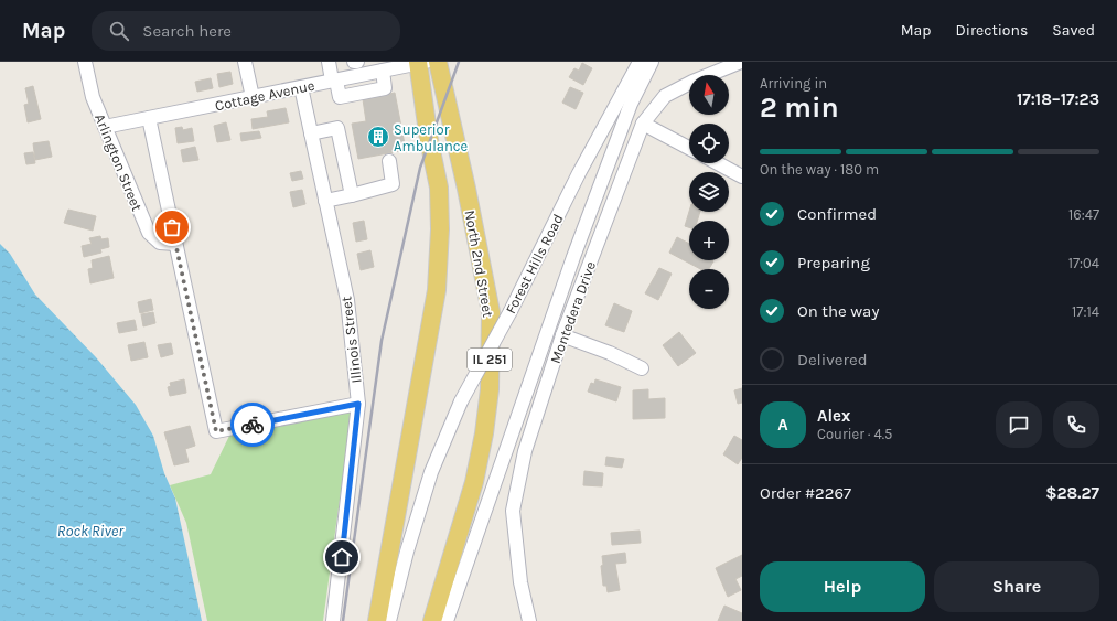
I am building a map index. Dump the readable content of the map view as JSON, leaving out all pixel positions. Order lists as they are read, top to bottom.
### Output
{
  "streets": {
    "main road": ["North 2nd Street", "IL 251"],
    "street": [
      "Cottage Avenue",
      "Arlington Street",
      "Forest Hills Road",
      "Montedera Drive",
      "Illinois Street"
    ]
  },
  "crossings": [
    ["Cottage Avenue", "Arlington Street"],
    ["Cottage Avenue", "Illinois Street"],
    ["Arlington Street", "Illinois Street"]
  ],
  "water": ["Rock River"],
  "places": {
    "building": ["Superior Ambulance"]
  },
  "north": "top",
  "page": {
    "header": "Map",
    "search": "Search here",
    "nav": ["Map", "Directions", "Saved"],
    "heading": ["2 min", "Arriving in", "17:18–17:23"],
    "panel": [
      "Alex",
      "Courier · 4.5",
      "Order #2267",
      "$28.27"
    ],
    "map_buttons": ["+", "−"],
    "bar": "On the way · 180 m",
    "list": [
      ["Confirmed", "16:47"],
      ["Preparing", "17:04"],
      ["On the way", "17:14"],
      "Delivered"
    ],
    "round": "A",
    "buttons": ["Help", "Share"]
  }
}
